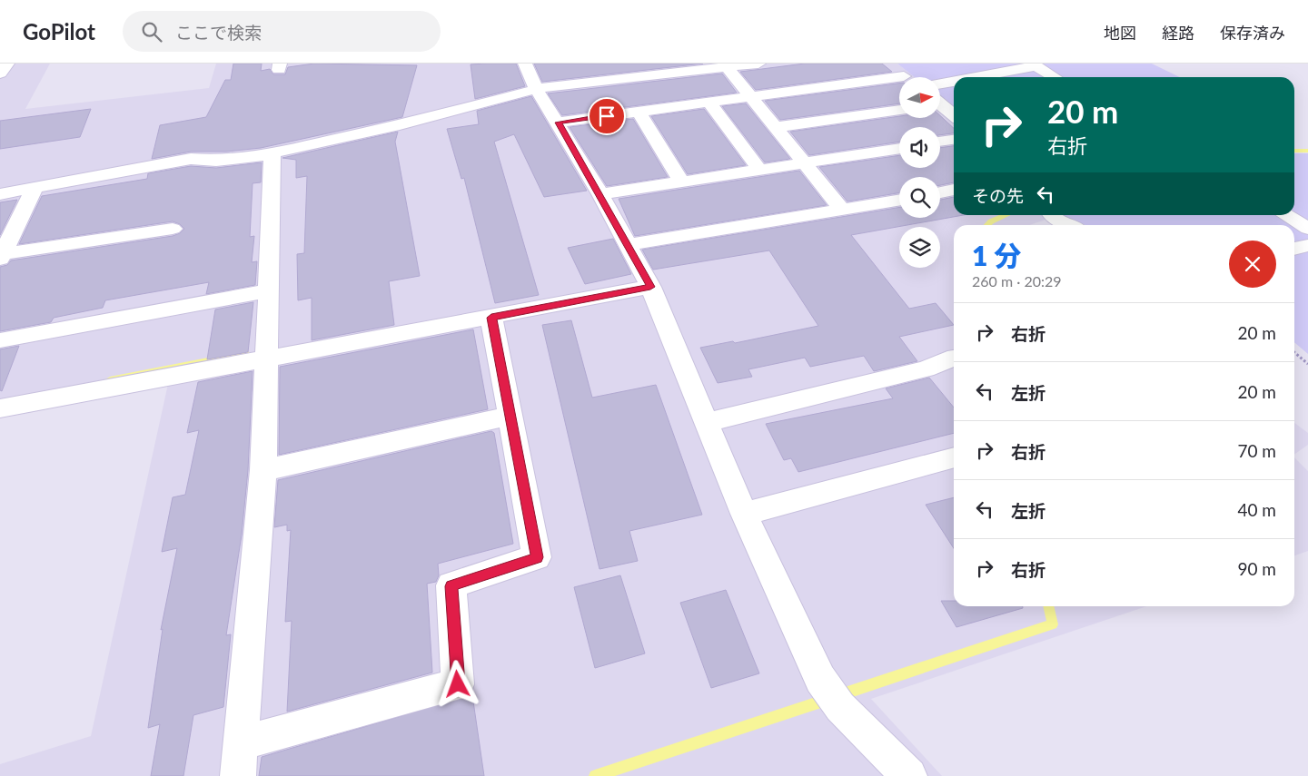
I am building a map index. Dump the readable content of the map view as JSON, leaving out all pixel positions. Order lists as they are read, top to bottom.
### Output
{
  "north": "right",
  "page": {
    "header": "GoPilot",
    "search": "ここで検索",
    "nav": ["地図", "経路", "保存済み"],
    "turn": ["20 m", "右折"],
    "then": "その先",
    "heading": ["1 分", "260 m · 20:29"],
    "list": [
      {
        "name": "右折",
        "value": "20 m"
      },
      {
        "name": "左折",
        "value": "20 m"
      },
      {
        "name": "右折",
        "value": "70 m"
      },
      {
        "name": "左折",
        "value": "40 m"
      },
      {
        "name": "右折",
        "value": "90 m"
      }
    ]
  }
}
